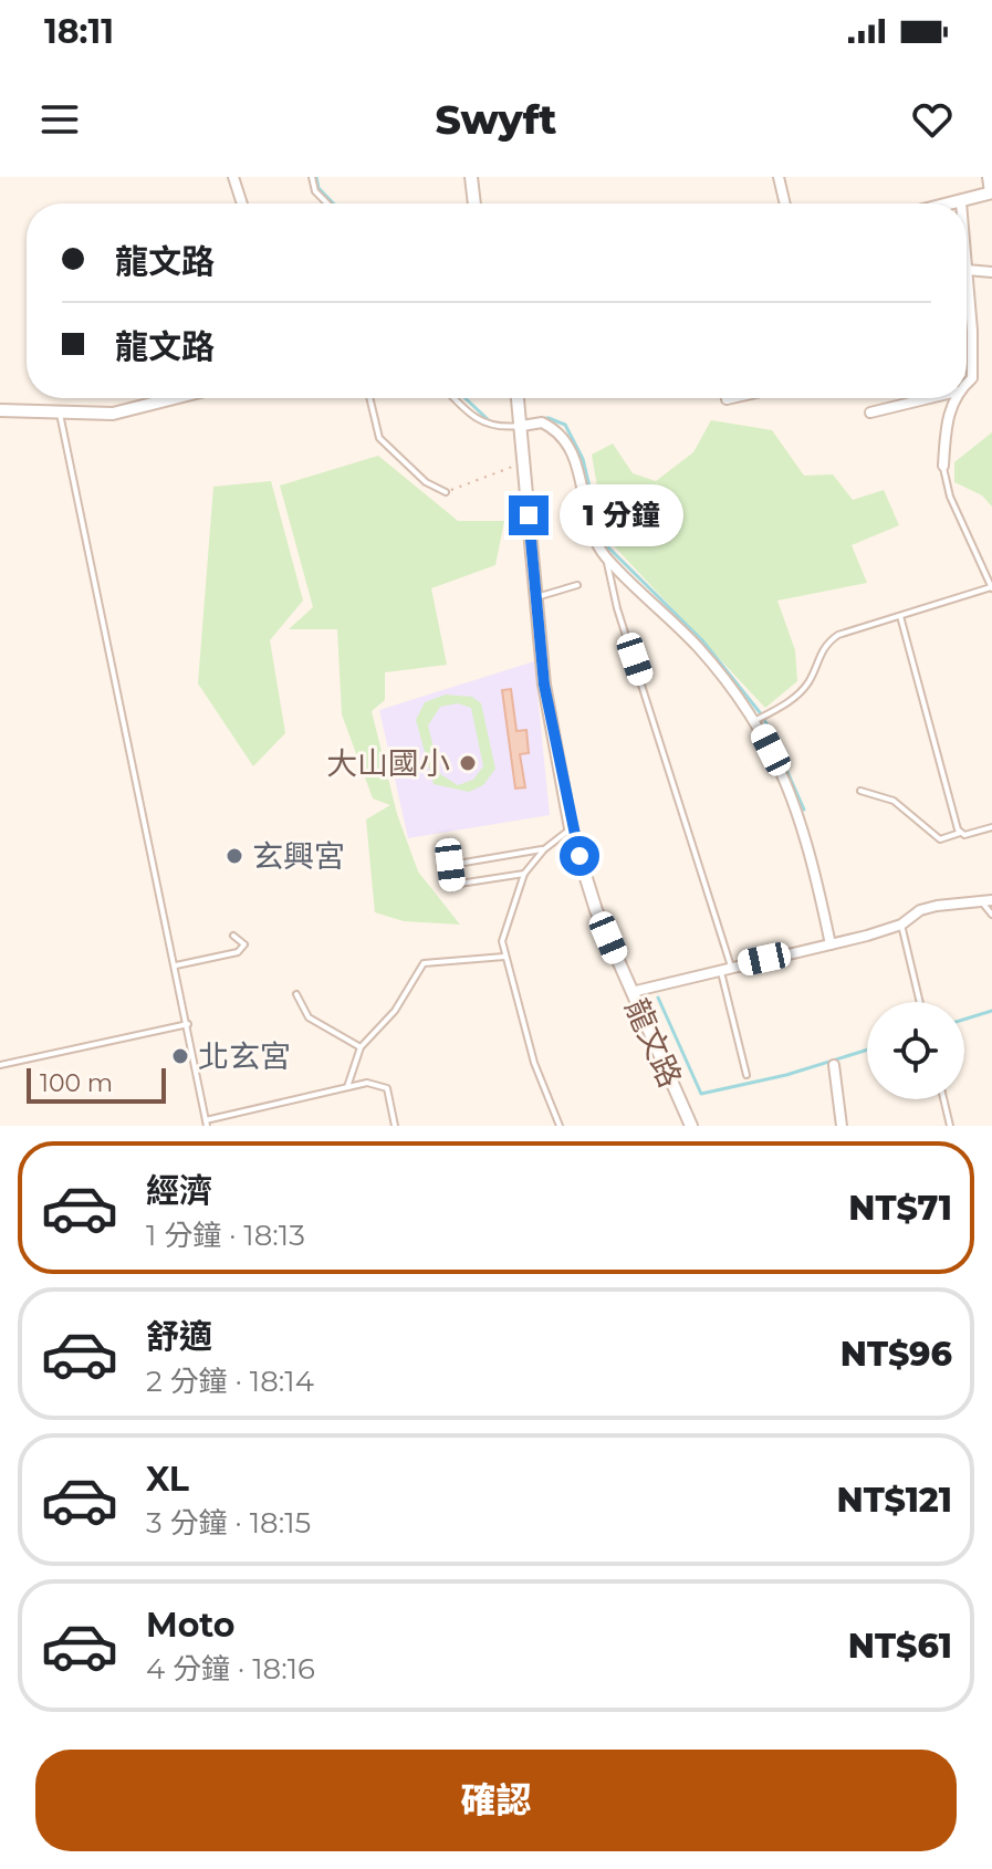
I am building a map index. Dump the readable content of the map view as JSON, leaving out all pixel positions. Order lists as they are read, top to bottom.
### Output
{
  "streets": {
    "street": ["龍文路"]
  },
  "places": ["大山國小", "玄興宮", "北玄宮"],
  "scale_bar": "100 m",
  "page": {
    "status": "18:11",
    "header": "Swyft",
    "banner": ["龍文路", "龍文路"],
    "bubble": "1 分鐘",
    "scale": "100 m",
    "list": [
      {
        "name": "經濟",
        "note": "1 分鐘 · 18:13",
        "value": "NT$71"
      },
      {
        "name": "舒適",
        "note": "2 分鐘 · 18:14",
        "value": "NT$96"
      },
      {
        "name": "XL",
        "note": "3 分鐘 · 18:15",
        "value": "NT$121"
      },
      {
        "name": "Moto",
        "note": "4 分鐘 · 18:16",
        "value": "NT$61"
      }
    ],
    "buttons": "確認"
  }
}
